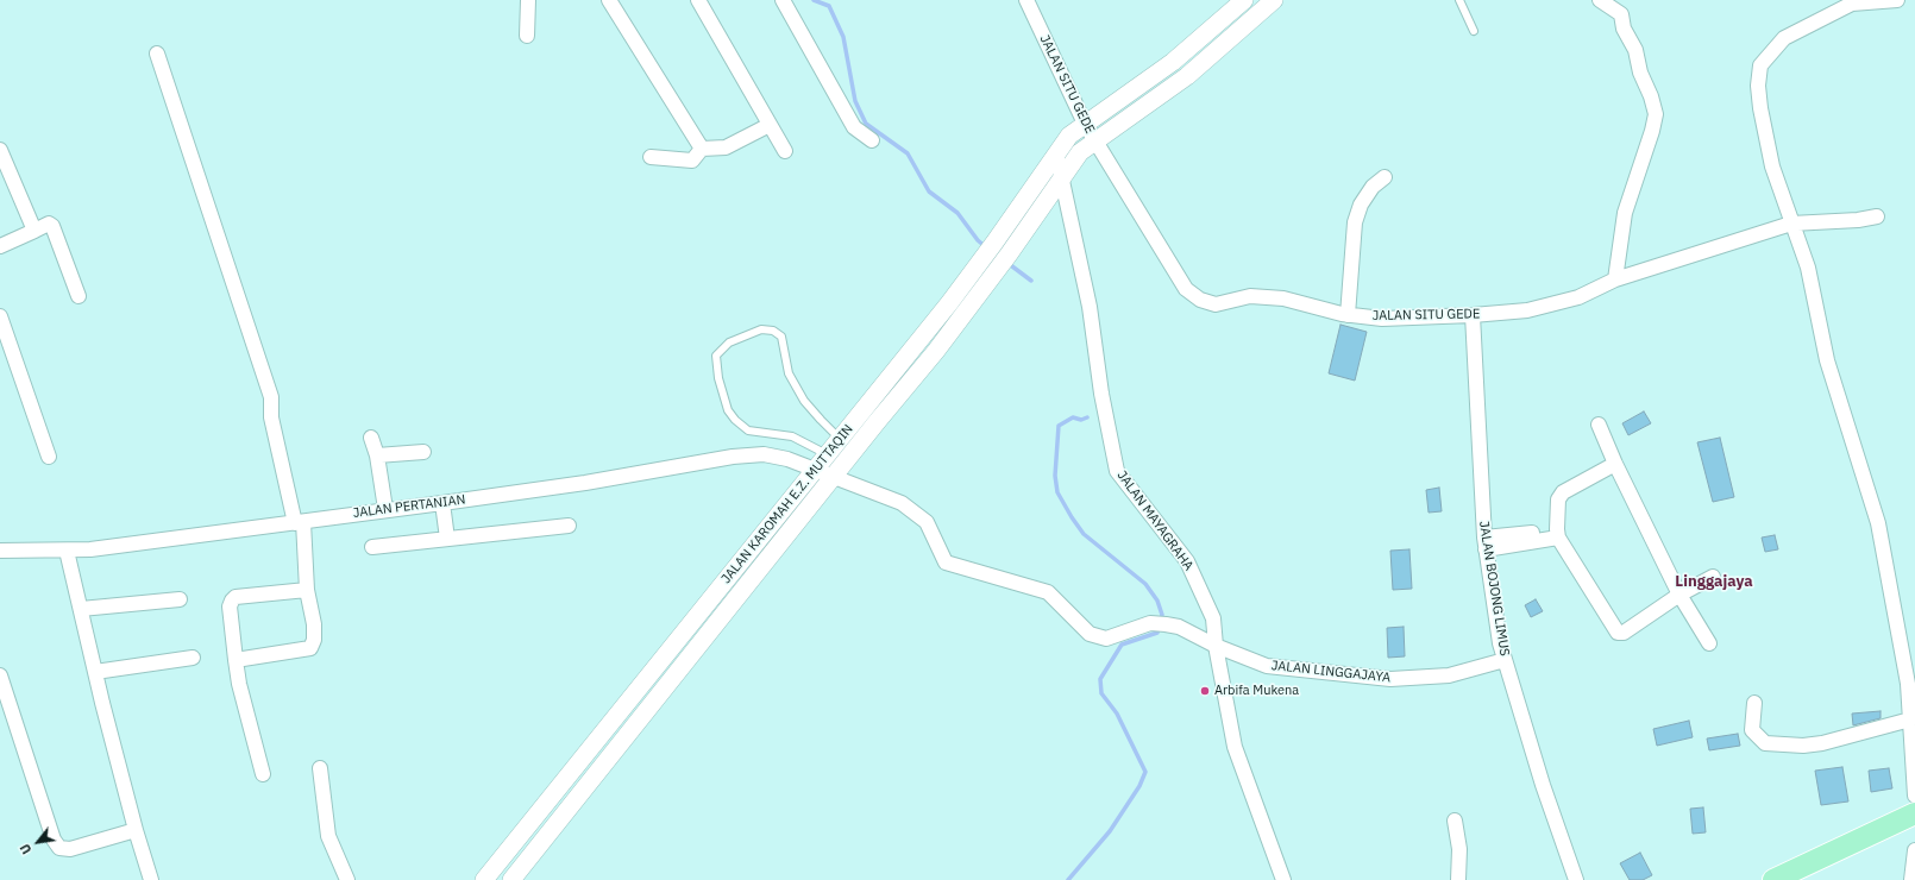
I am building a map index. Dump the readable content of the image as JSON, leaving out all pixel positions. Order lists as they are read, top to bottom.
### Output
{
  "streets": {
    "street": [
      "JALAN SITU GEDE",
      "JALAN KAROMAH E.Z. MUTTAQIN",
      "JALAN PERTANIAN",
      "JALAN MAYAGRAHA",
      "JALAN BOJONG LIMUS",
      "JALAN LINGGAJAYA"
    ]
  },
  "crossings": [
    ["JALAN SITU GEDE", "JALAN KAROMAH E.Z. MUTTAQIN"],
    ["JALAN SITU GEDE", "JALAN BOJONG LIMUS"],
    ["JALAN KAROMAH E.Z. MUTTAQIN", "JALAN PERTANIAN"],
    ["JALAN KAROMAH E.Z. MUTTAQIN", "JALAN MAYAGRAHA"],
    ["JALAN PERTANIAN", "JALAN LINGGAJAYA"],
    ["JALAN MAYAGRAHA", "JALAN LINGGAJAYA"],
    ["JALAN BOJONG LIMUS", "JALAN LINGGAJAYA"]
  ],
  "districts": ["Linggajaya"],
  "places": ["Arbifa Mukena"],
  "north": "bottom left"
}
